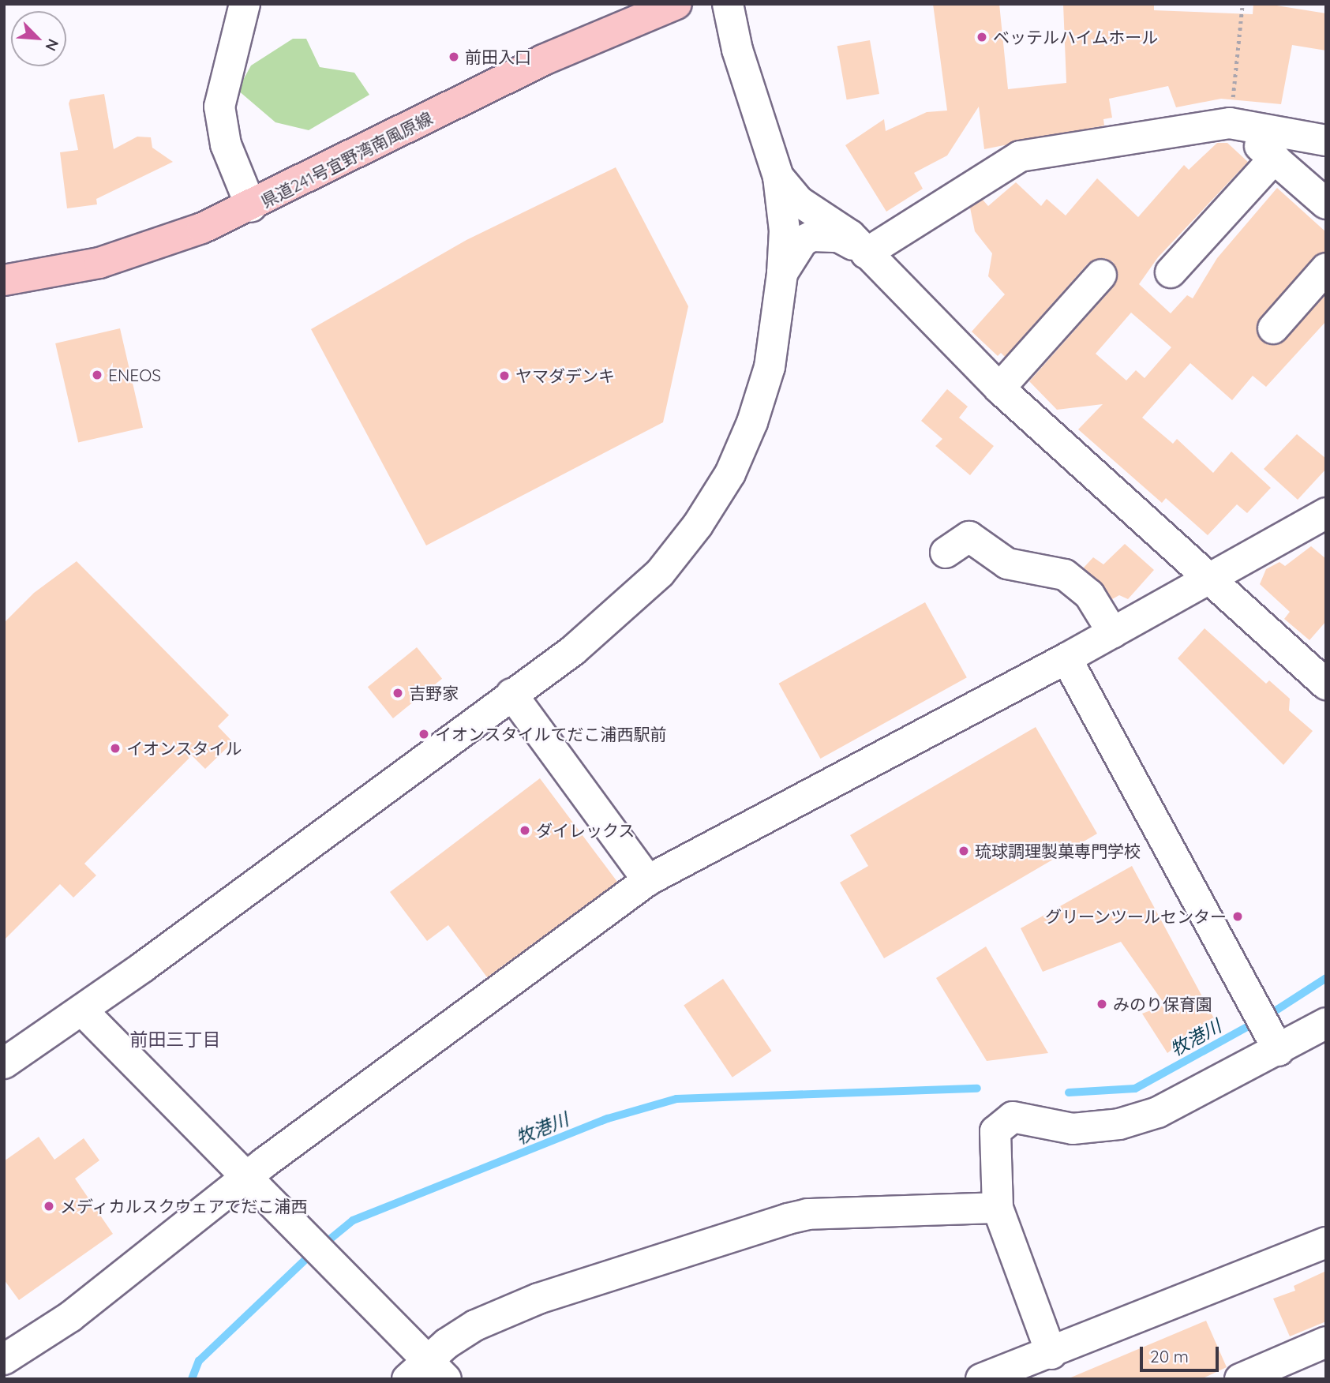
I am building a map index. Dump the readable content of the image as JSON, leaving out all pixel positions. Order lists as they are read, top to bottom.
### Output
{
  "streets": {
    "main road": ["県道241号宜野湾南風原線"]
  },
  "districts": ["前田三丁目"],
  "water": ["牧港川"],
  "places": [
    "ベッテルハイムホール",
    "前田入口",
    "ENEOS",
    "ヤマダデンキ",
    "吉野家",
    "イオンスタイルてだこ浦西駅前",
    "イオンスタイル",
    "ダイレックス",
    "琉球調理製菓専門学校",
    "グリーンツールセンター",
    "みのり保育園",
    "メディカルスクウェアてだこ浦西"
  ],
  "scale_bar": "20 m",
  "north": "bottom right"
}
